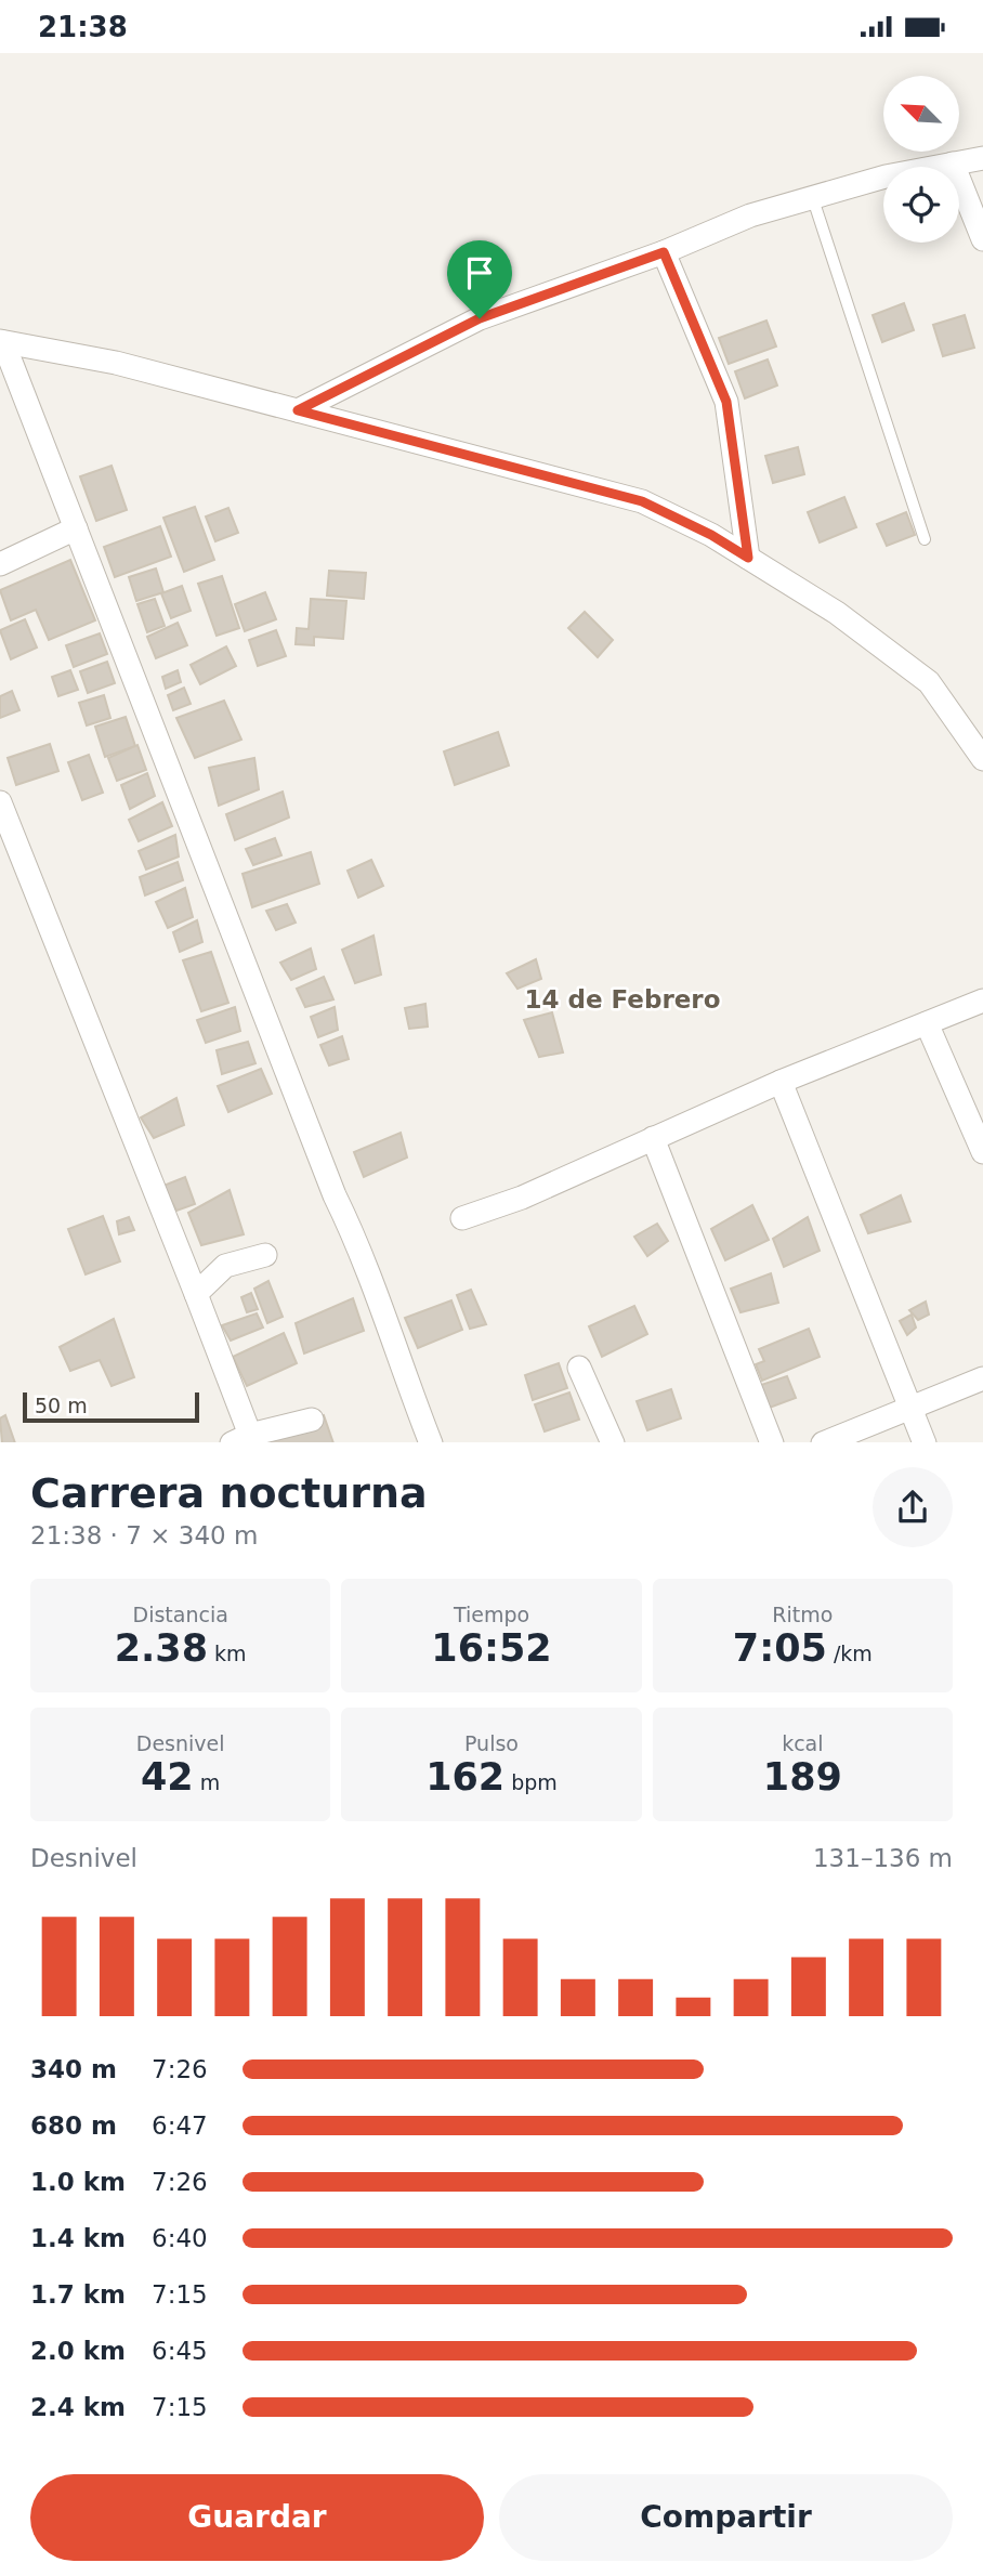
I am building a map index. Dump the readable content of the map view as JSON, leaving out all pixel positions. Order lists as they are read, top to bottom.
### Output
{
  "districts": ["14 de Febrero"],
  "scale_bar": "50 m",
  "north": "top left",
  "page": {
    "status": "21:38",
    "scale": "50 m",
    "heading": ["Carrera nocturna", "21:38 · 7 × 340 m"],
    "stats": [
      ["Distancia", "2.38 km"],
      ["Tiempo", "16:52"],
      ["Ritmo", "7:05 /km"],
      ["Desnivel", "42 m"],
      ["Pulso", "162 bpm"],
      ["kcal", "189"]
    ],
    "chart": ["Desnivel", "131–136 m"],
    "list": [
      {
        "name": "340 m",
        "note": "7:26"
      },
      {
        "name": "680 m",
        "note": "6:47"
      },
      {
        "name": "1.0 km",
        "note": "7:26"
      },
      {
        "name": "1.4 km",
        "note": "6:40"
      },
      {
        "name": "1.7 km",
        "note": "7:15"
      },
      {
        "name": "2.0 km",
        "note": "6:45"
      },
      {
        "name": "2.4 km",
        "note": "7:15"
      }
    ],
    "buttons": ["Guardar", "Compartir"]
  }
}
